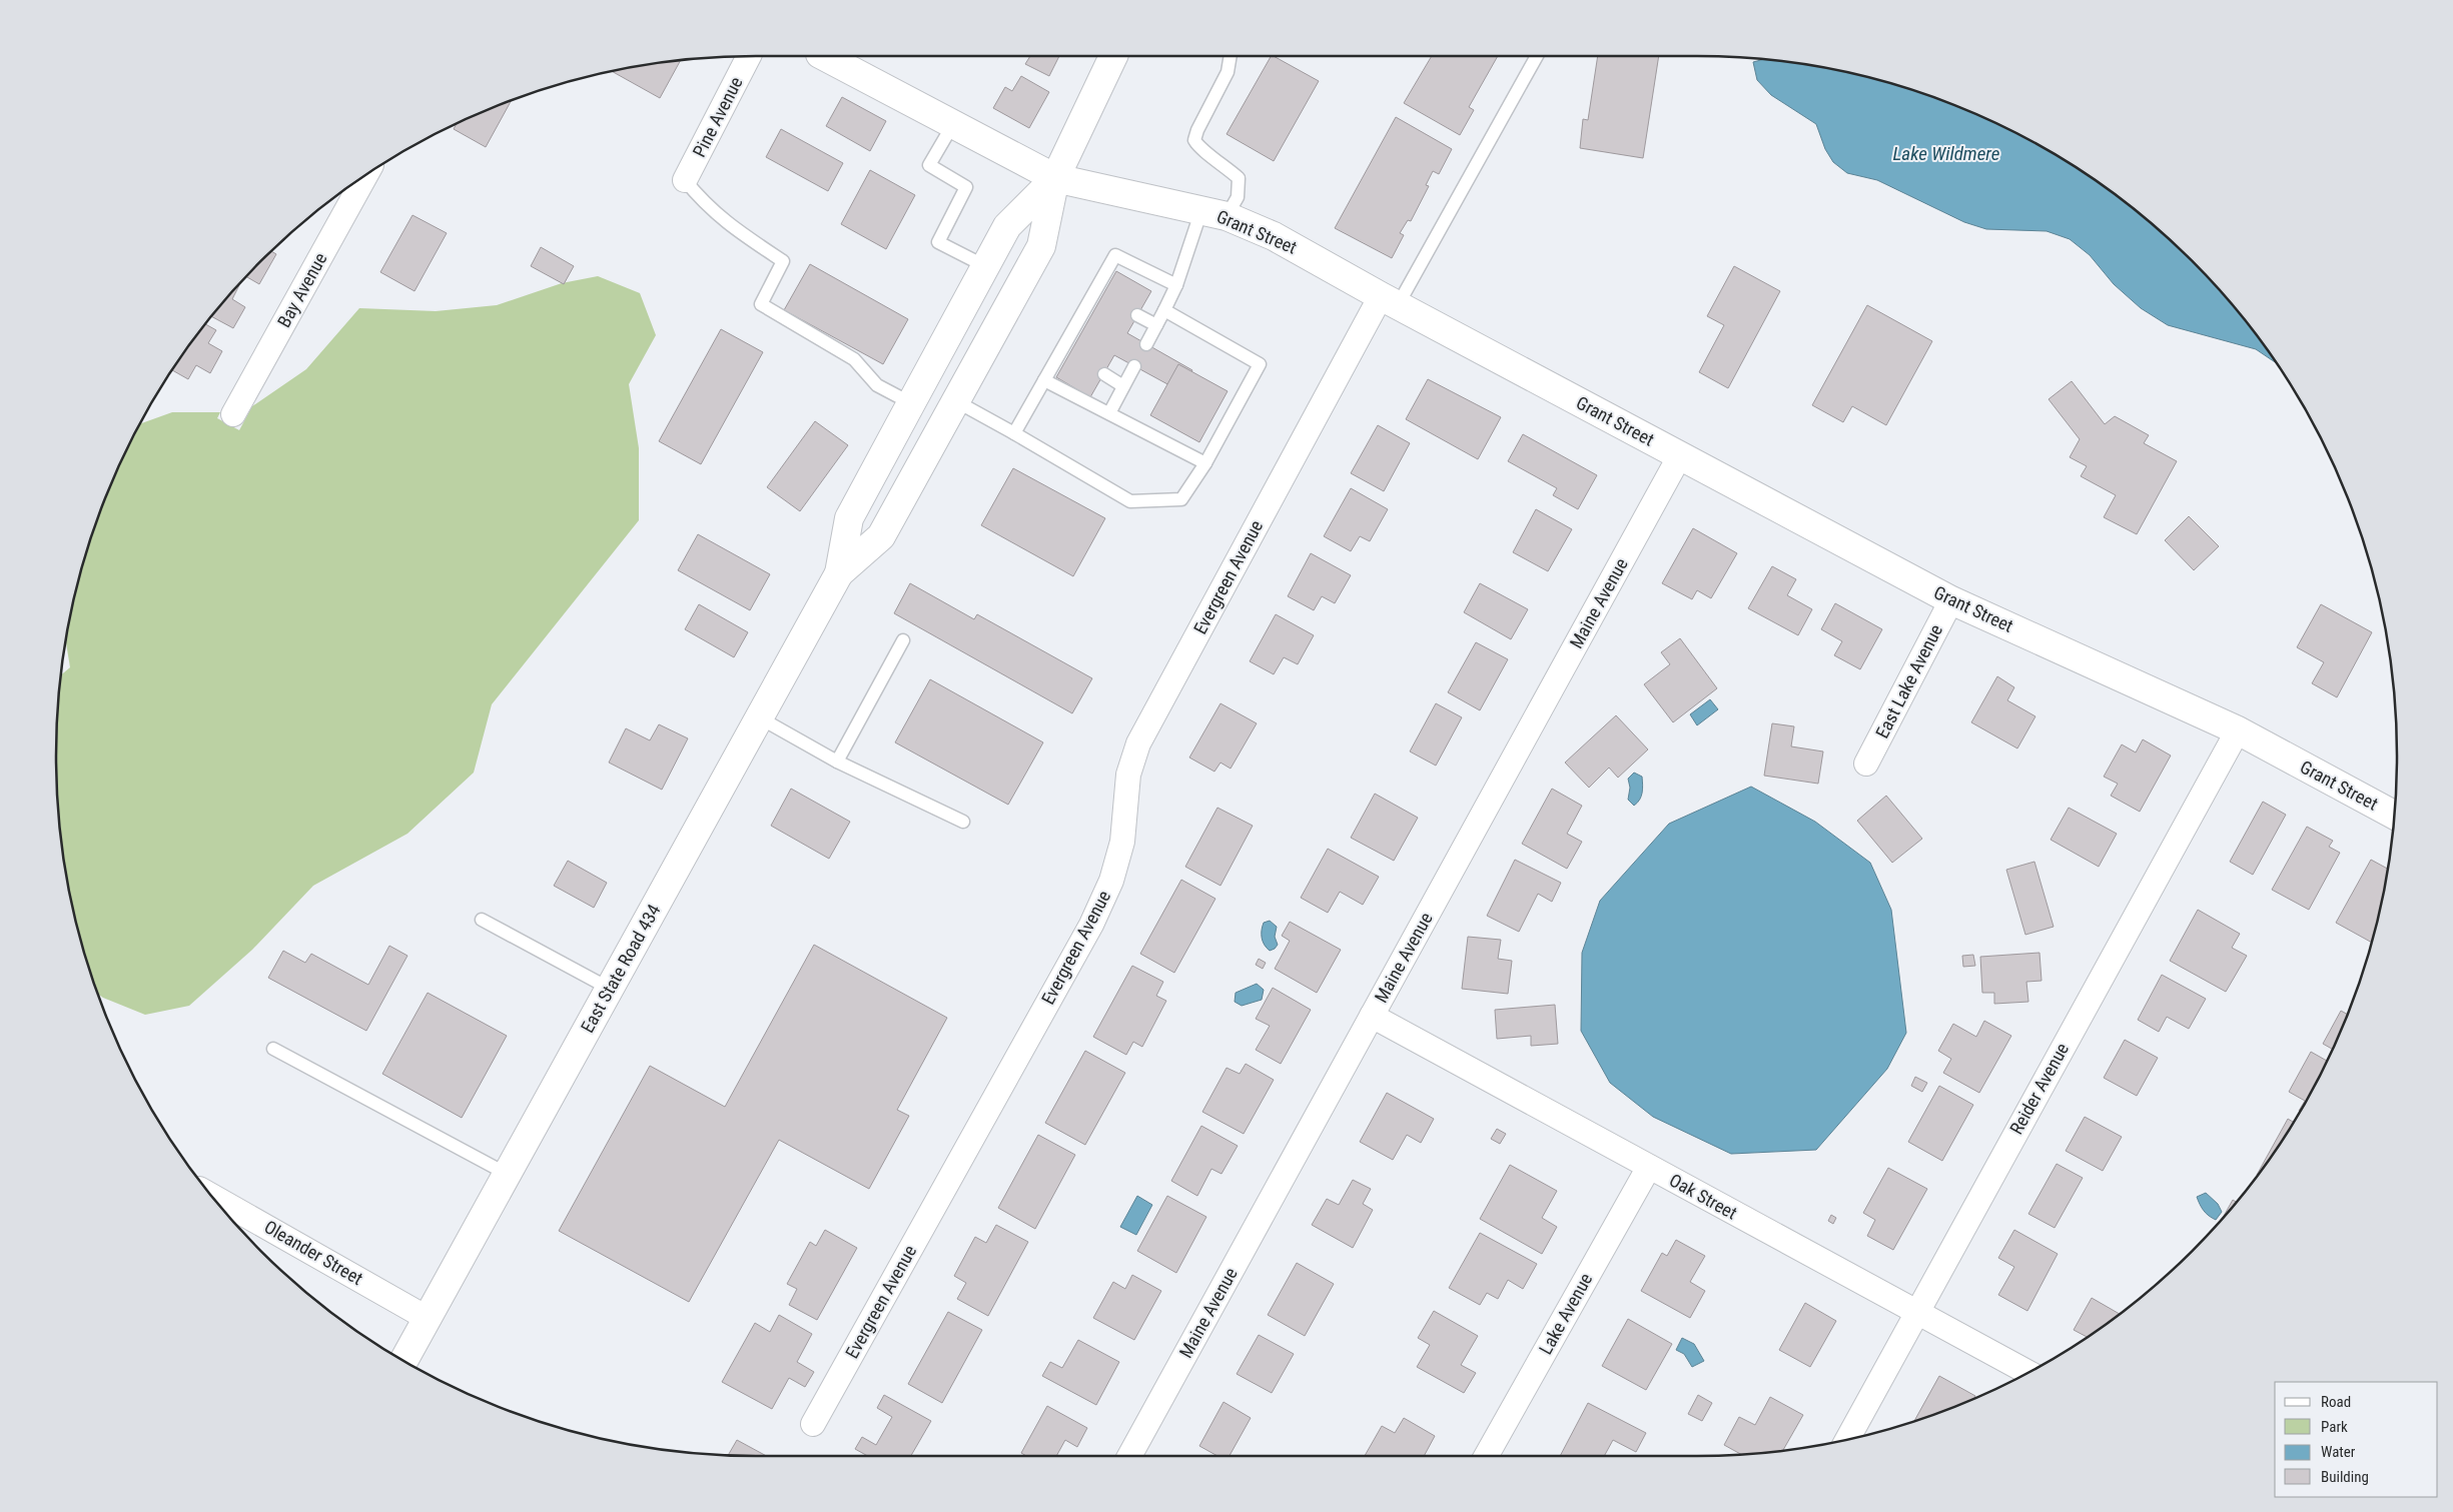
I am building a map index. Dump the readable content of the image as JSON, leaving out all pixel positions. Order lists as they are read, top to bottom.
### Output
{
  "streets": {
    "main road": ["Grant Street", "East State Road 434"],
    "street": [
      "Pine Avenue",
      "Bay Avenue",
      "Evergreen Avenue",
      "Maine Avenue",
      "East Lake Avenue",
      "Reider Avenue",
      "Oak Street",
      "Oleander Street",
      "Lake Avenue"
    ]
  },
  "crossings": [
    ["Grant Street", "Evergreen Avenue"],
    ["Grant Street", "Maine Avenue"],
    ["Grant Street", "East Lake Avenue"],
    ["Grant Street", "Reider Avenue"],
    ["Maine Avenue", "Oak Street"],
    ["East State Road 434", "Oleander Street"],
    ["Reider Avenue", "Oak Street"],
    ["Oak Street", "Lake Avenue"]
  ],
  "water": ["Lake Wildmere"],
  "legend": [
    "Road",
    "Park",
    "Water",
    "Building"
  ]
}
